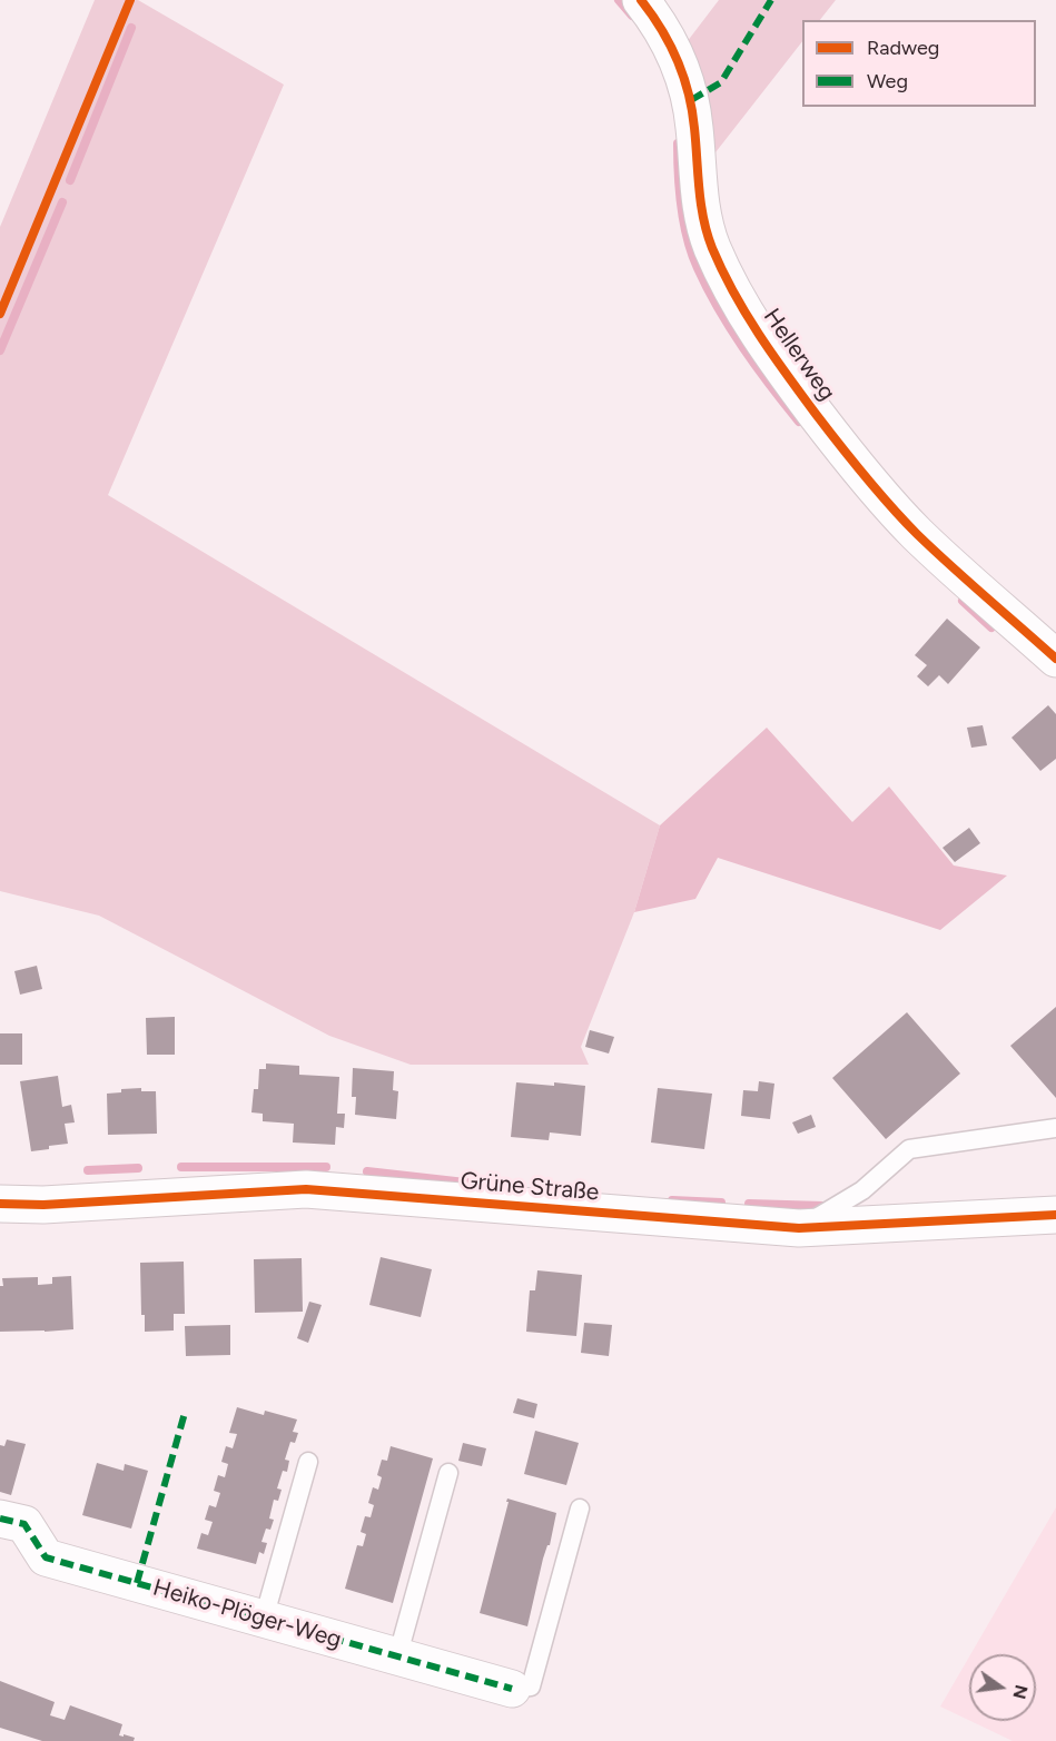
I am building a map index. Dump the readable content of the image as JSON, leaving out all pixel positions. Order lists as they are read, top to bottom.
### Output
{
  "streets": {
    "street": ["Hellerweg", "Grüne Straße", "Heiko-Plöger-Weg"]
  },
  "legend": ["Radweg", "Weg"],
  "north": "right"
}
